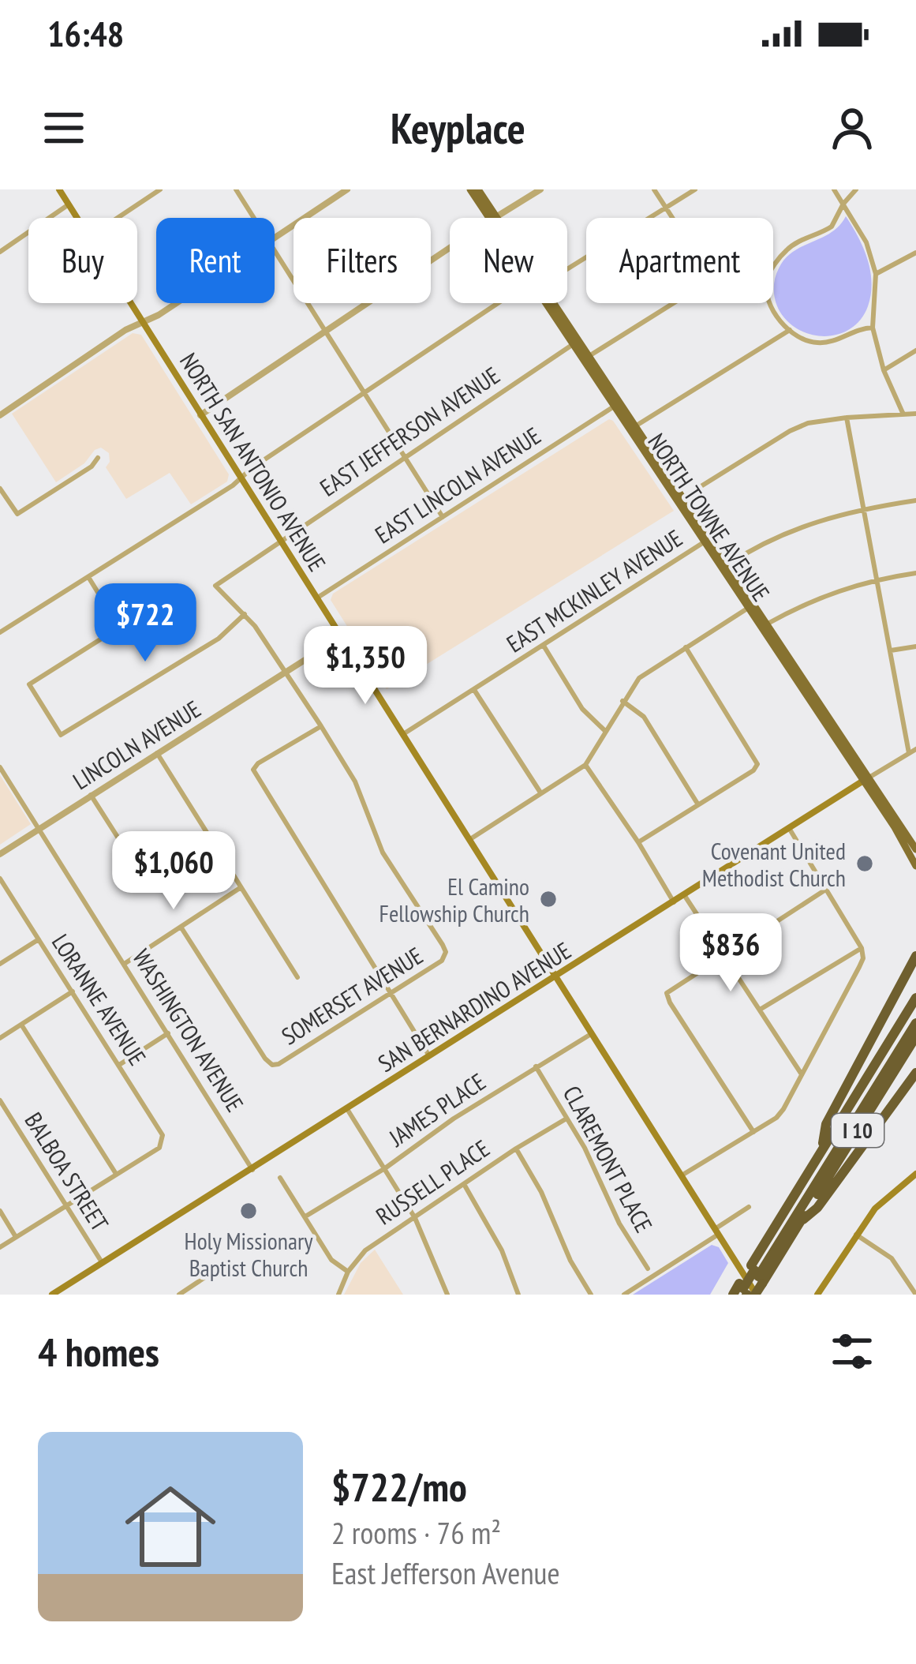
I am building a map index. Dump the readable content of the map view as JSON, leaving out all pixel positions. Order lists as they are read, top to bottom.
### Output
{
  "streets": {
    "highway": ["I 10"],
    "main road": ["NORTH SAN ANTONIO AVENUE", "NORTH TOWNE AVENUE", "SAN BERNARDINO AVENUE"],
    "street": [
      "EAST JEFFERSON AVENUE",
      "EAST LINCOLN AVENUE",
      "EAST MCKINLEY AVENUE",
      "LINCOLN AVENUE",
      "SOMERSET AVENUE",
      "LORANNE AVENUE",
      "WASHINGTON AVENUE",
      "JAMES PLACE",
      "CLAREMONT PLACE",
      "BALBOA STREET",
      "RUSSELL PLACE"
    ]
  },
  "crossings": [
    ["EAST JEFFERSON AVENUE", "NORTH SAN ANTONIO AVENUE"],
    ["EAST JEFFERSON AVENUE", "NORTH TOWNE AVENUE"],
    ["NORTH SAN ANTONIO AVENUE", "EAST LINCOLN AVENUE"],
    ["NORTH SAN ANTONIO AVENUE", "EAST MCKINLEY AVENUE"],
    ["NORTH SAN ANTONIO AVENUE", "LINCOLN AVENUE"],
    ["NORTH SAN ANTONIO AVENUE", "SAN BERNARDINO AVENUE"],
    ["NORTH SAN ANTONIO AVENUE", "JAMES PLACE"],
    ["NORTH SAN ANTONIO AVENUE", "I 10"],
    ["EAST LINCOLN AVENUE", "NORTH TOWNE AVENUE"],
    ["NORTH TOWNE AVENUE", "EAST MCKINLEY AVENUE"],
    ["NORTH TOWNE AVENUE", "SAN BERNARDINO AVENUE"],
    ["LINCOLN AVENUE", "WASHINGTON AVENUE"],
    ["SAN BERNARDINO AVENUE", "WASHINGTON AVENUE"],
    ["SAN BERNARDINO AVENUE", "BALBOA STREET"],
    ["JAMES PLACE", "CLAREMONT PLACE"],
    ["CLAREMONT PLACE", "RUSSELL PLACE"]
  ],
  "places": ["Covenant United Methodist Church", "El Camino Fellowship Church", "Holy Missionary Baptist Church"],
  "page": {
    "status": "16:48",
    "header": "Keyplace",
    "chip": [
      "Buy",
      "Rent",
      "Filters",
      "New",
      "Apartment"
    ],
    "price": [
      "$722",
      "$1,350",
      "$1,060",
      "$836"
    ],
    "heading": "4 homes",
    "list": [
      {
        "name": "$722/mo",
        "note": "2 rooms · 76 m² · East Jefferson Avenue"
      }
    ]
  }
}
